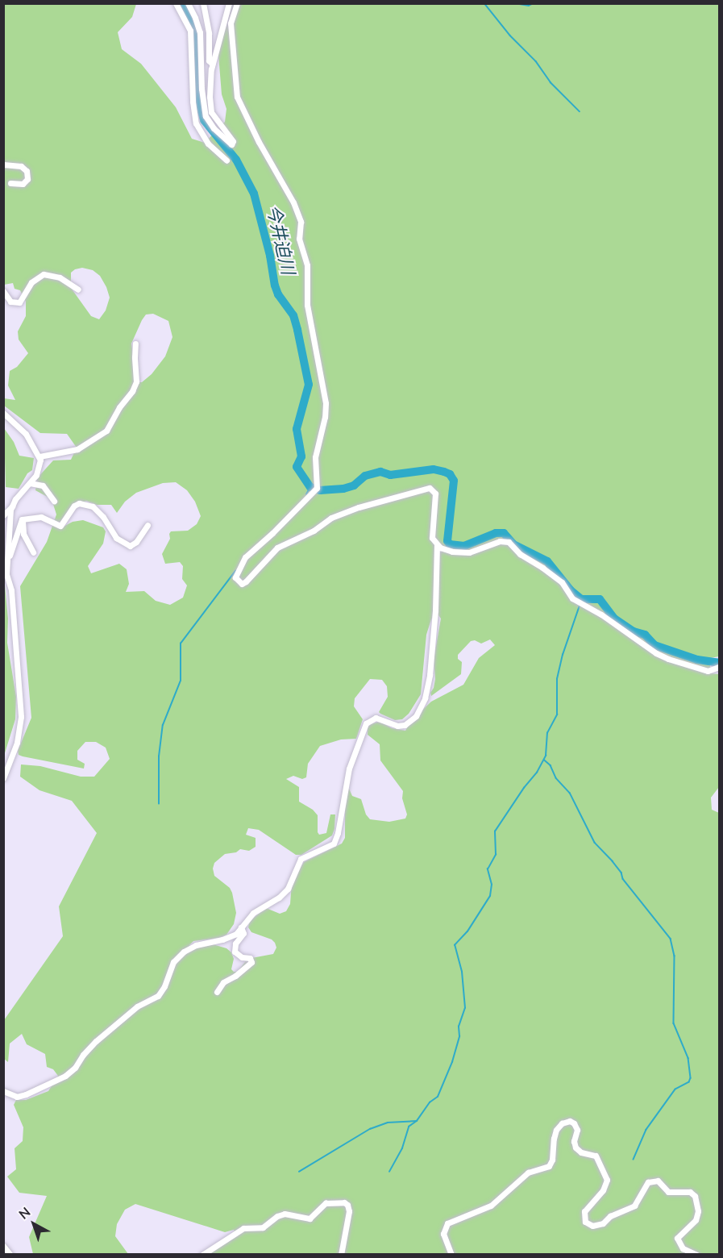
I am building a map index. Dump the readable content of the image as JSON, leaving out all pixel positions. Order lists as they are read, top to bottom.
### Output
{
  "water": ["今井迫川"],
  "north": "top left"
}
